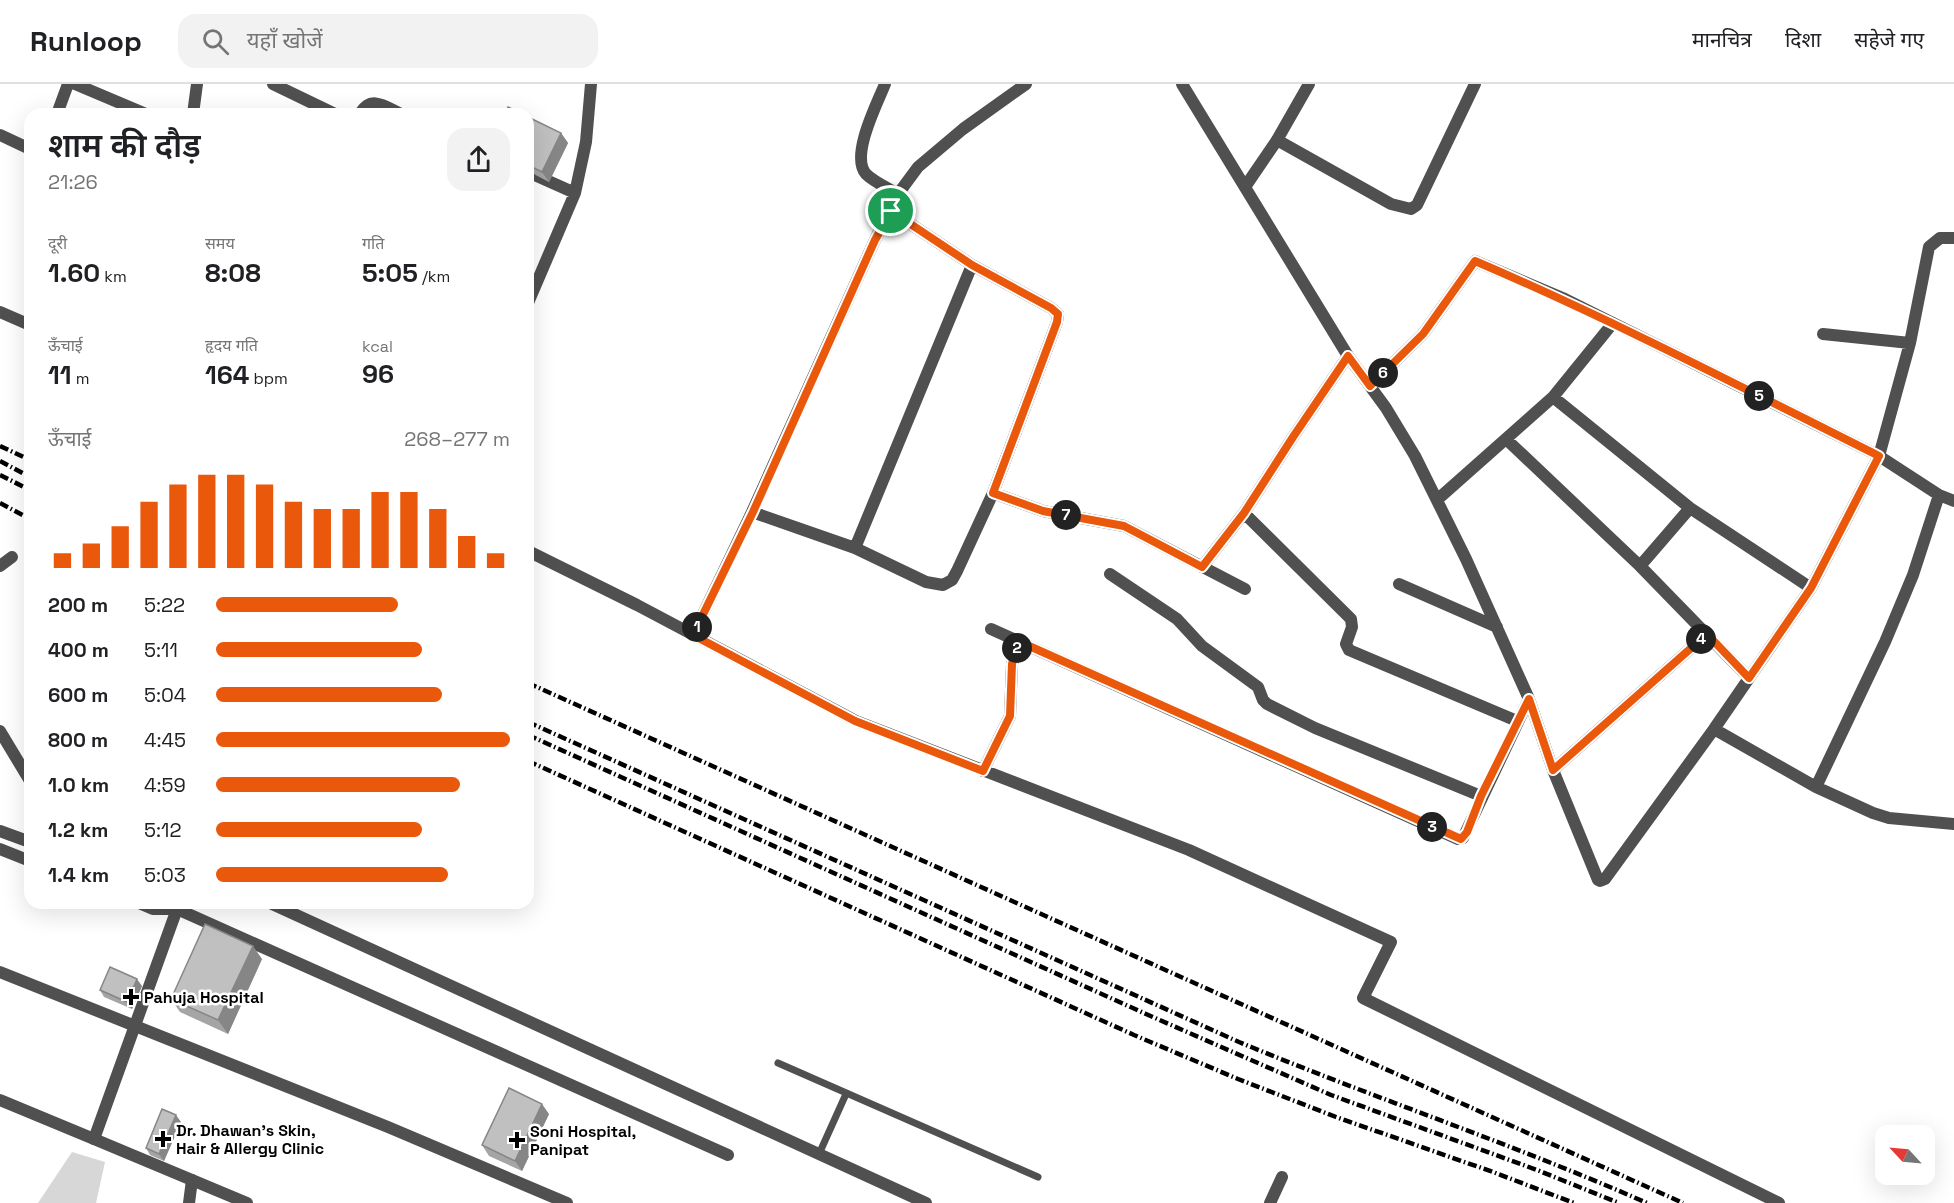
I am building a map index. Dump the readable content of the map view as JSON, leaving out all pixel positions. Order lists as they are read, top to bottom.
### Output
{
  "places": {
    "health": ["Pahuja Hospital", "Dr. Dhawan's Skin, Hair & Allergy Clinic", "Soni Hospital, Panipat"]
  },
  "north": "top left",
  "page": {
    "header": "Runloop",
    "search": "यहाँ खोजें",
    "nav": ["मानचित्र", "दिशा", "सहेजे गए"],
    "heading": ["शाम की दौड़", "21:26"],
    "stats": [
      ["दूरी", "1.60 km"],
      ["समय", "8:08"],
      ["गति", "5:05 /km"],
      ["ऊँचाई", "11 m"],
      ["हृदय गति", "164 bpm"],
      ["kcal", "96"]
    ],
    "pins": [
      "6",
      "5",
      "7",
      "1",
      "4",
      "2",
      "3"
    ],
    "chart": ["ऊँचाई", "268–277 m"],
    "list": [
      {
        "name": "200 m",
        "note": "5:22"
      },
      {
        "name": "400 m",
        "note": "5:11"
      },
      {
        "name": "600 m",
        "note": "5:04"
      },
      {
        "name": "800 m",
        "note": "4:45"
      },
      {
        "name": "1.0 km",
        "note": "4:59"
      },
      {
        "name": "1.2 km",
        "note": "5:12"
      },
      {
        "name": "1.4 km",
        "note": "5:03"
      }
    ]
  }
}
